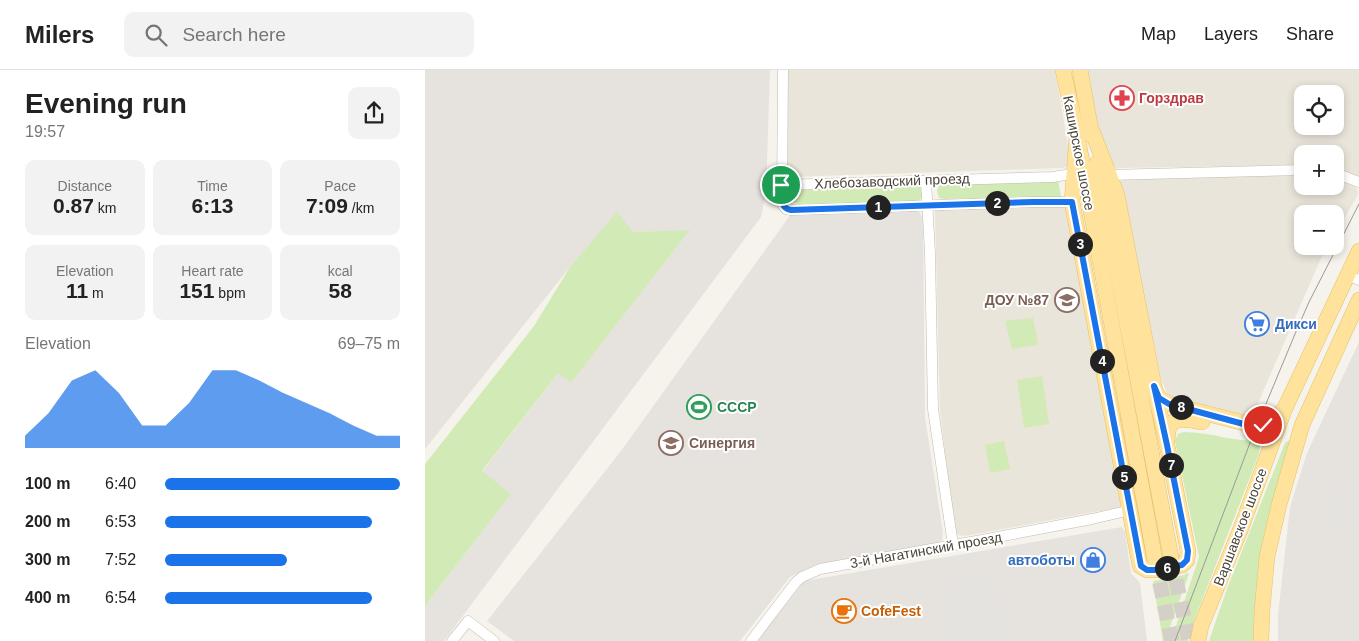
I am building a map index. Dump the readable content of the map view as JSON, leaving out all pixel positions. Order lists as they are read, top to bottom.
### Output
{
  "streets": {
    "main road": ["Каширское шоссе", "Варшавское шоссе"],
    "street": ["Хлебозаводский проезд", "3-й Нагатинский проезд"]
  },
  "places": {
    "pharmacy": ["Горздрав"],
    "school or university": ["ДОУ №87", "Синергия"],
    "supermarket": ["Дикси"],
    "sports": ["СССР"],
    "shop": ["автоботы"],
    "cafe": ["CofeFest"]
  },
  "page": {
    "header": "Milers",
    "search": "Search here",
    "nav": ["Map", "Layers", "Share"],
    "heading": ["Evening run", "19:57"],
    "map_buttons": ["+", "−"],
    "stats": [
      ["Distance", "0.87 km"],
      ["Time", "6:13"],
      ["Pace", "7:09 /km"],
      ["Elevation", "11 m"],
      ["Heart rate", "151 bpm"],
      ["kcal", "58"]
    ],
    "pins": [
      "2",
      "1",
      "3",
      "4",
      "8",
      "7",
      "5",
      "6"
    ],
    "chart": ["Elevation", "69–75 m"],
    "list": [
      {
        "name": "100 m",
        "note": "6:40"
      },
      {
        "name": "200 m",
        "note": "6:53"
      },
      {
        "name": "300 m",
        "note": "7:52"
      },
      {
        "name": "400 m",
        "note": "6:54"
      }
    ]
  }
}
